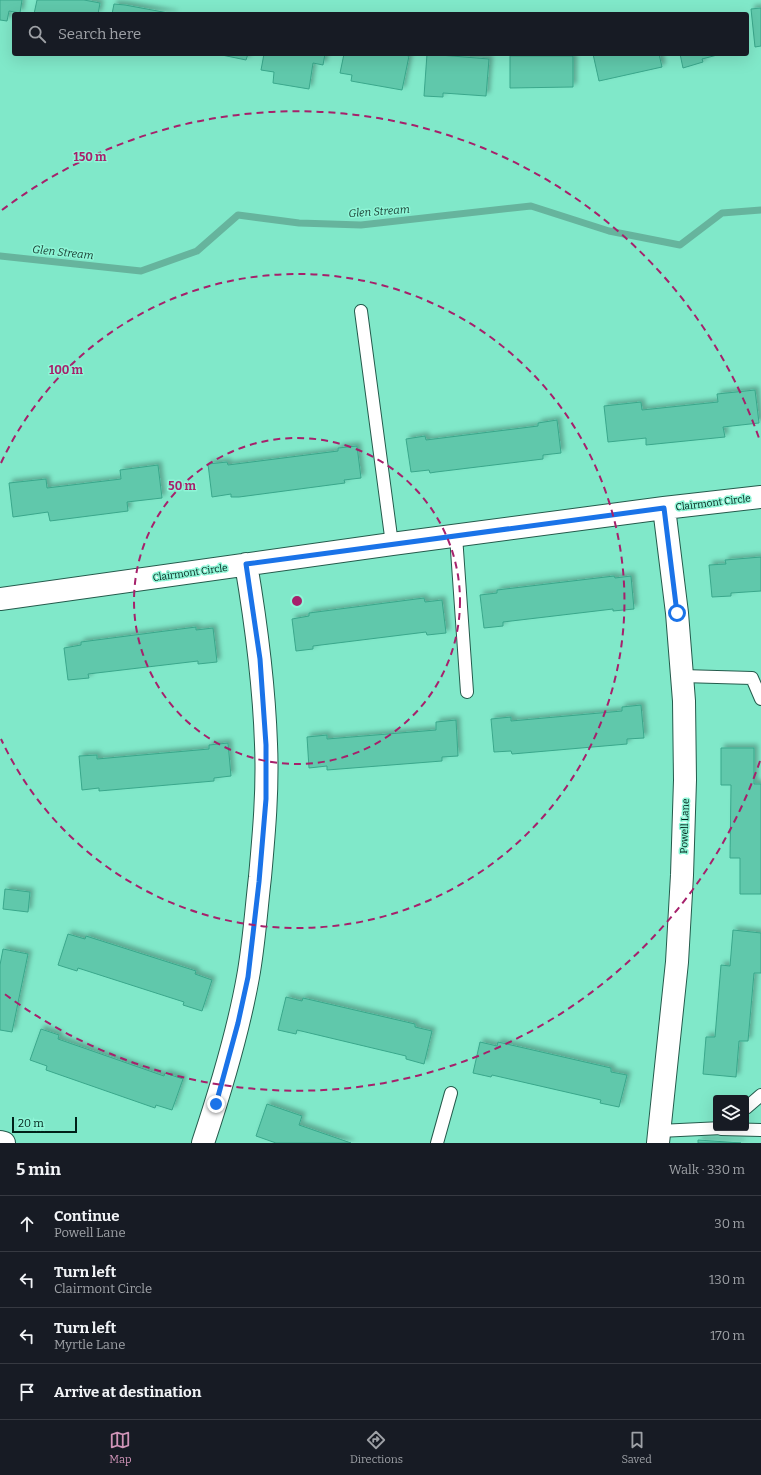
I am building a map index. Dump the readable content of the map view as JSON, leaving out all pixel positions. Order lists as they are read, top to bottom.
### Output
{
  "streets": {
    "street": ["Clairmont Circle", "Powell Lane"]
  },
  "crossings": [
    ["Clairmont Circle", "Powell Lane"]
  ],
  "water": ["Glen Stream"],
  "scale_bar": "20 m",
  "page": {
    "search": "Search here",
    "scale": "20 m",
    "heading": ["5 min", "Walk · 330 m"],
    "list": [
      ["Continue", "Powell Lane", "30 m"],
      ["Turn left", "Clairmont Circle", "130 m"],
      ["Turn left", "Myrtle Lane", "170 m"],
      "Arrive at destination"
    ],
    "nav": ["Map", "Directions", "Saved"]
  },
  "rings": ["150 m", "100 m", "50 m"]
}
